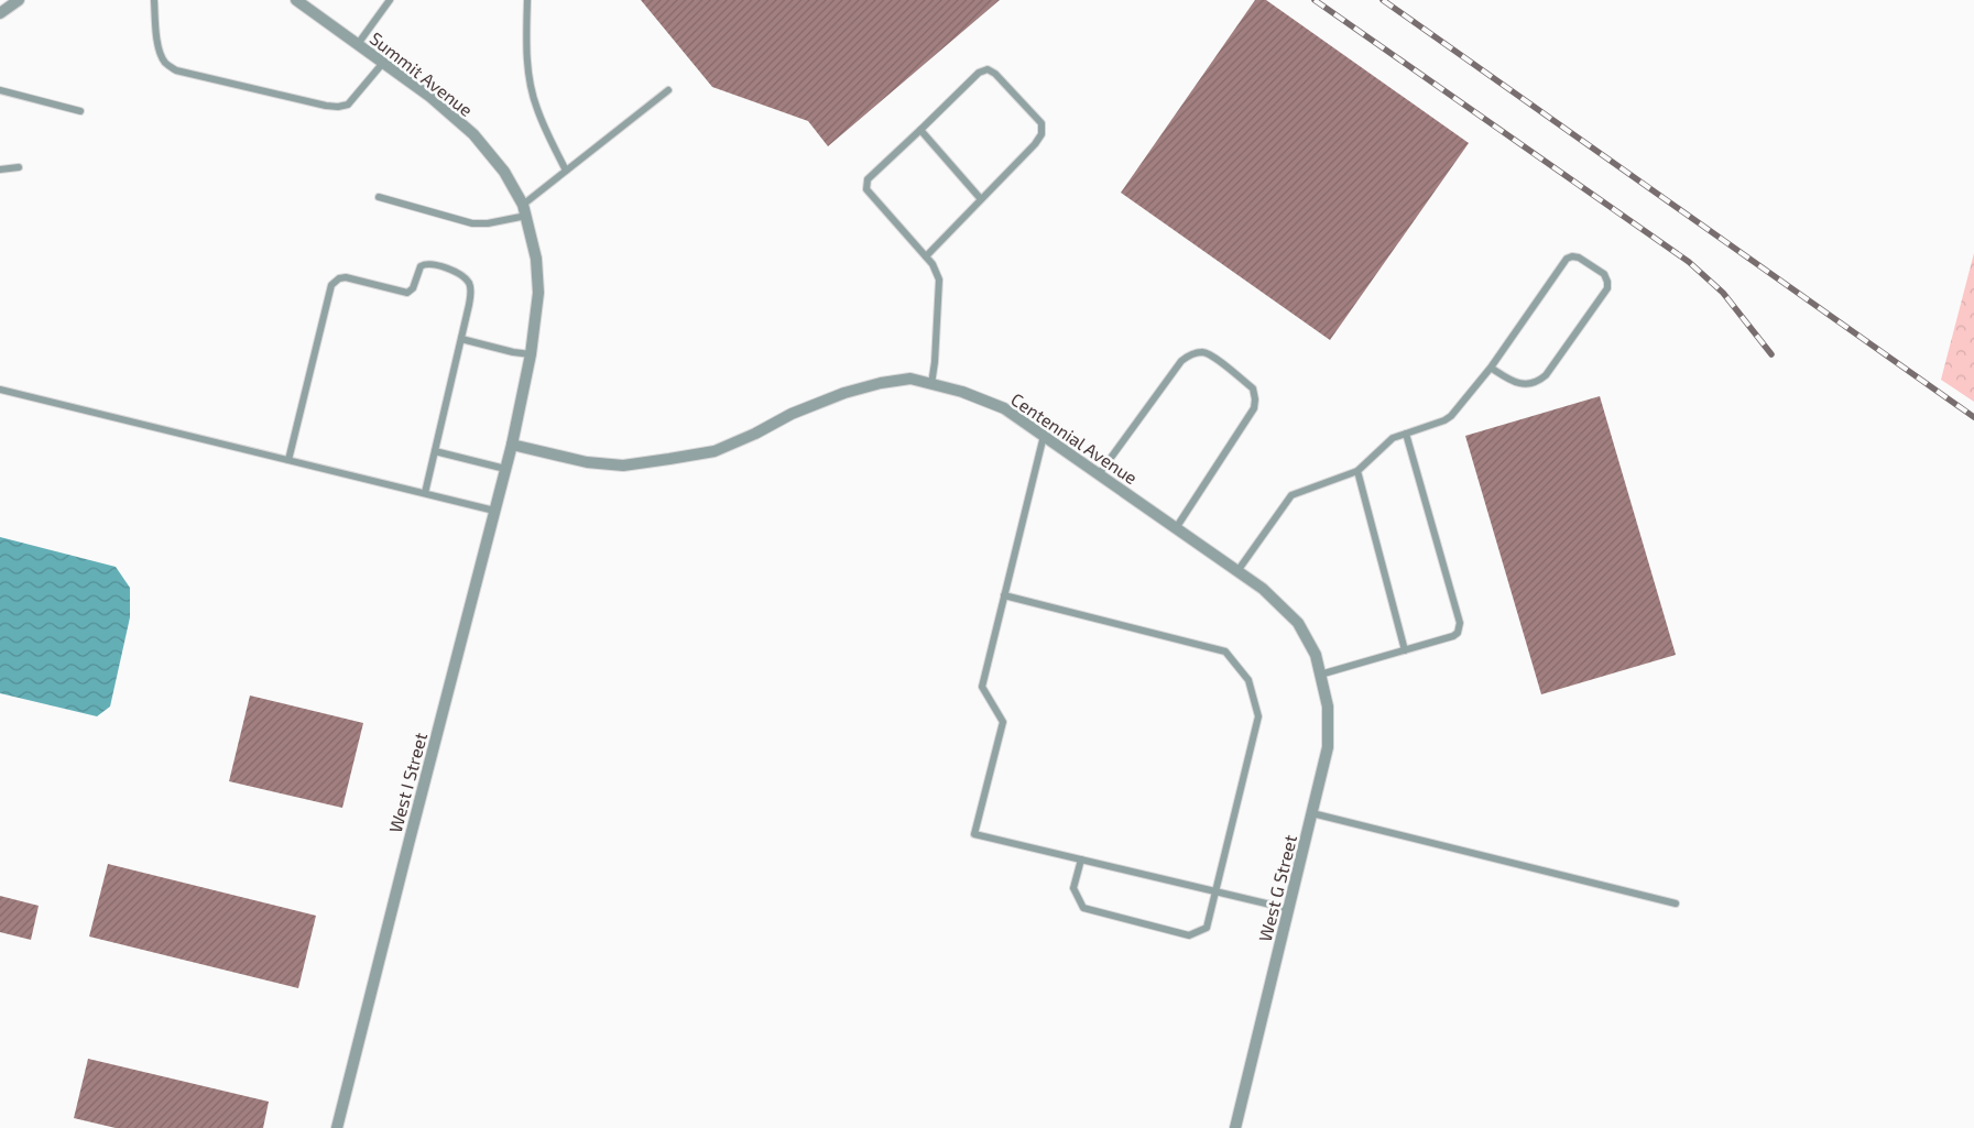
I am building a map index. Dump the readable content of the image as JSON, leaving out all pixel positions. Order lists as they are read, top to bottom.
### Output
{
  "streets": {
    "street": [
      "Summit Avenue",
      "Centennial Avenue",
      "West I Street",
      "West G Street"
    ]
  },
  "crossings": [
    ["Summit Avenue", "Centennial Avenue"],
    ["Summit Avenue", "West I Street"],
    ["Centennial Avenue", "West I Street"],
    ["Centennial Avenue", "West G Street"]
  ]
}
